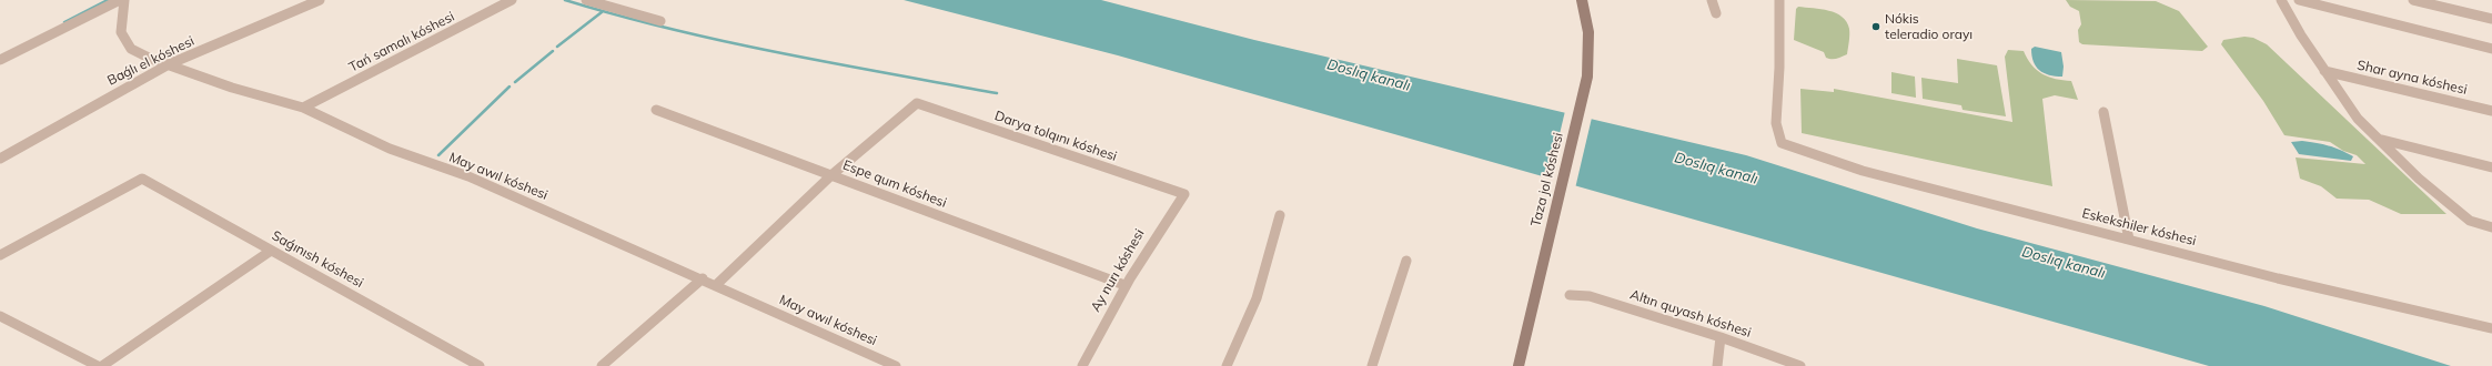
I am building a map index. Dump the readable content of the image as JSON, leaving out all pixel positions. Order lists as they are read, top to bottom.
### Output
{
  "streets": {
    "main road": ["Taza jol kóshesi"],
    "street": [
      "Tań samalı kóshesi",
      "Baǵlı el kóshesi",
      "Shar ayna kóshesi",
      "Darya tolqını kóshesi",
      "May awıl kóshesi",
      "Espe qum kóshesi",
      "Eskekshiler kóshesi",
      "Saǵınısh kóshesi",
      "Ay nurı kóshesi",
      "Altın quyash kóshesi"
    ]
  },
  "crossings": [
    ["Tań samalı kóshesi", "May awıl kóshesi"],
    ["Baǵlı el kóshesi", "May awıl kóshesi"],
    ["Darya tolqını kóshesi", "Espe qum kóshesi"],
    ["Darya tolqını kóshesi", "Ay nurı kóshesi"],
    ["Espe qum kóshesi", "Ay nurı kóshesi"]
  ],
  "water": ["Doslıq kanalı"],
  "places": ["Nókis teleradio orayı"]
}
